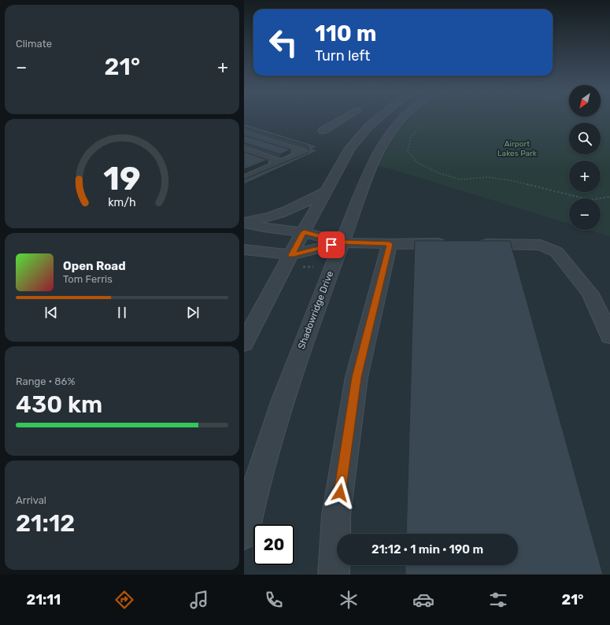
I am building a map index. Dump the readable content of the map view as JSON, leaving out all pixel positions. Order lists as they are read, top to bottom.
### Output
{
  "streets": {
    "street": ["Shadowridge Drive"]
  },
  "parks": ["Airport Lakes Park"],
  "north": "bottom left",
  "page": {
    "tile": [
      "Climate",
      ["Range · 86%", "430 km"],
      ["Arrival", "21:12"]
    ],
    "turn": ["110 m", "Turn left"],
    "heat": ["−", "21°", "+"],
    "map_buttons": ["+", "−"],
    "song": ["Open Road", "Tom Ferris"],
    "limit": "20",
    "trip": "21:12 · 1 min · 190 m",
    "tabs": ["21:11", "21°"],
    "gauge": ["19", "km/h"]
  }
}
